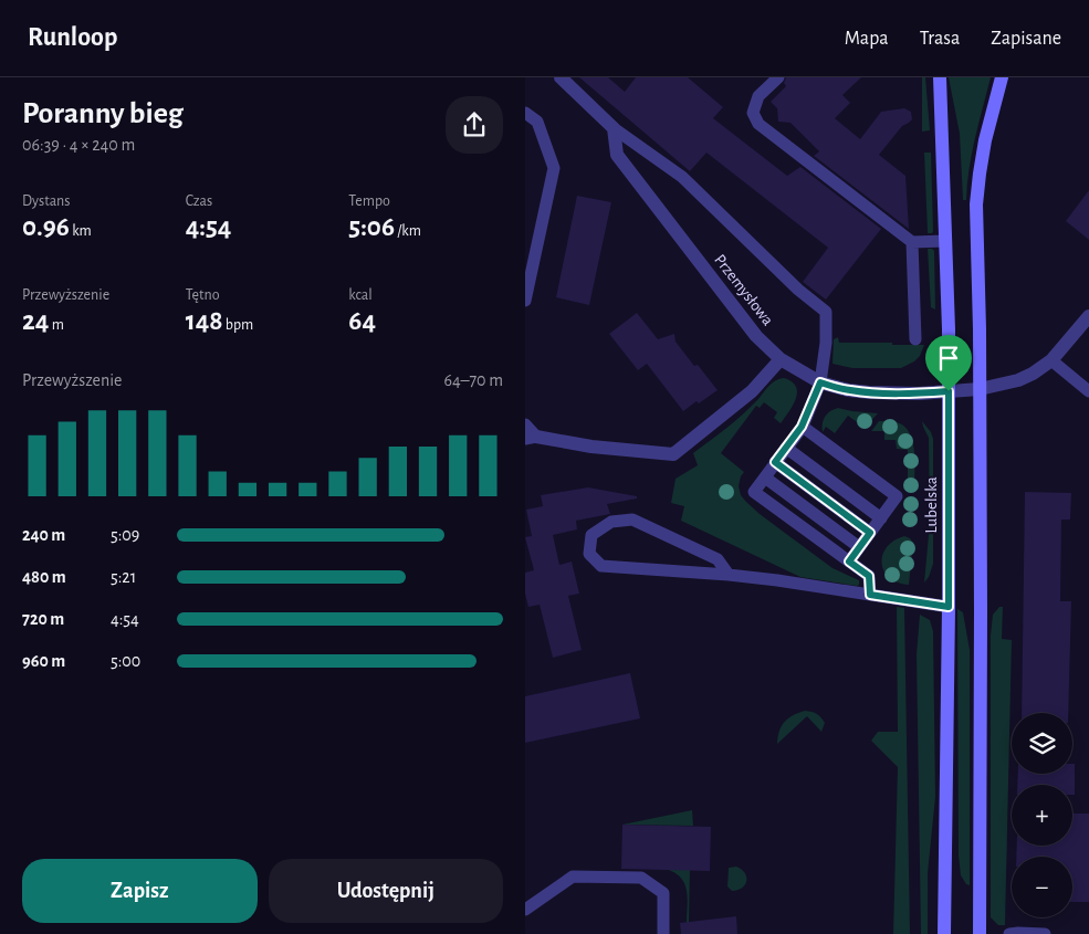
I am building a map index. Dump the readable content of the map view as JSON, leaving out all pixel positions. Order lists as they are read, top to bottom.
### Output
{
  "streets": {
    "street": ["Przemysłowa", "Lubelska"]
  },
  "crossings": [
    ["Przemysłowa", "Lubelska"]
  ],
  "page": {
    "header": "Runloop",
    "nav": ["Mapa", "Trasa", "Zapisane"],
    "heading": ["Poranny bieg", "06:39 · 4 × 240 m"],
    "stats": [
      ["Dystans", "0.96 km"],
      ["Czas", "4:54"],
      ["Tempo", "5:06 /km"],
      ["Przewyższenie", "24 m"],
      ["Tętno", "148 bpm"],
      ["kcal", "64"]
    ],
    "chart": ["Przewyższenie", "64–70 m"],
    "list": [
      {
        "name": "240 m",
        "note": "5:09"
      },
      {
        "name": "480 m",
        "note": "5:21"
      },
      {
        "name": "720 m",
        "note": "4:54"
      },
      {
        "name": "960 m",
        "note": "5:00"
      }
    ],
    "map_buttons": ["+", "−"],
    "buttons": ["Zapisz", "Udostępnij"]
  }
}
